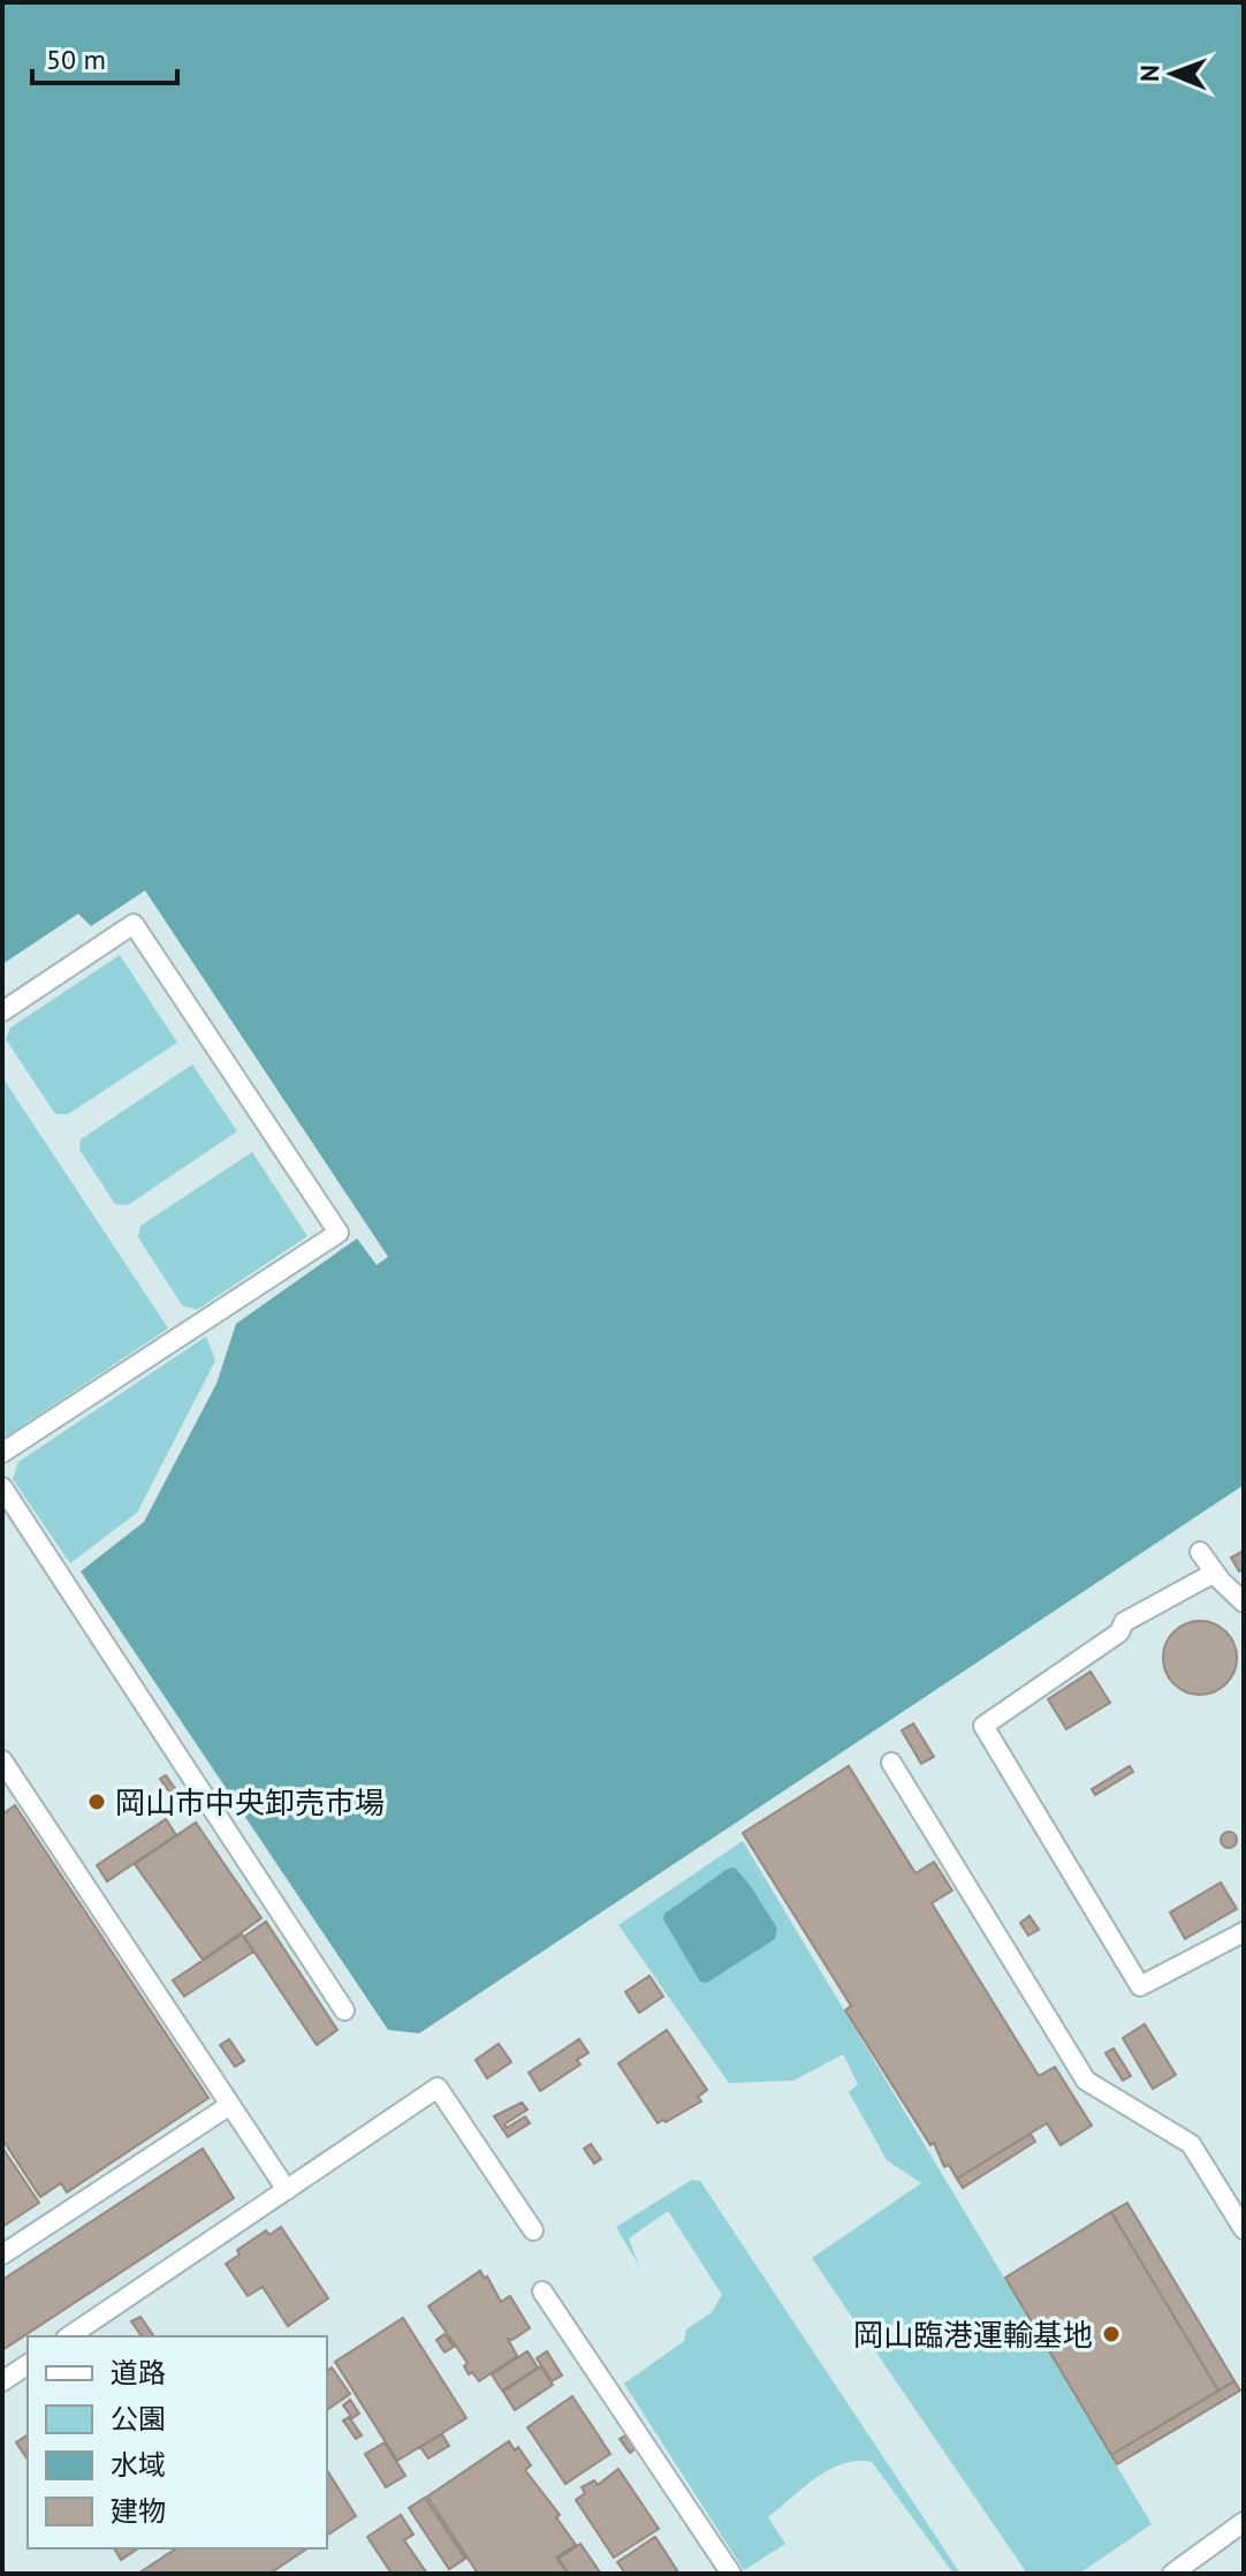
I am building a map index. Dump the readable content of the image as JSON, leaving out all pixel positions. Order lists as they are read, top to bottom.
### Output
{
  "places": ["岡山市中央卸売市場", "岡山臨港運輸基地"],
  "legend": [
    "道路",
    "公園",
    "水域",
    "建物"
  ],
  "scale_bar": "50 m",
  "north": "left"
}
